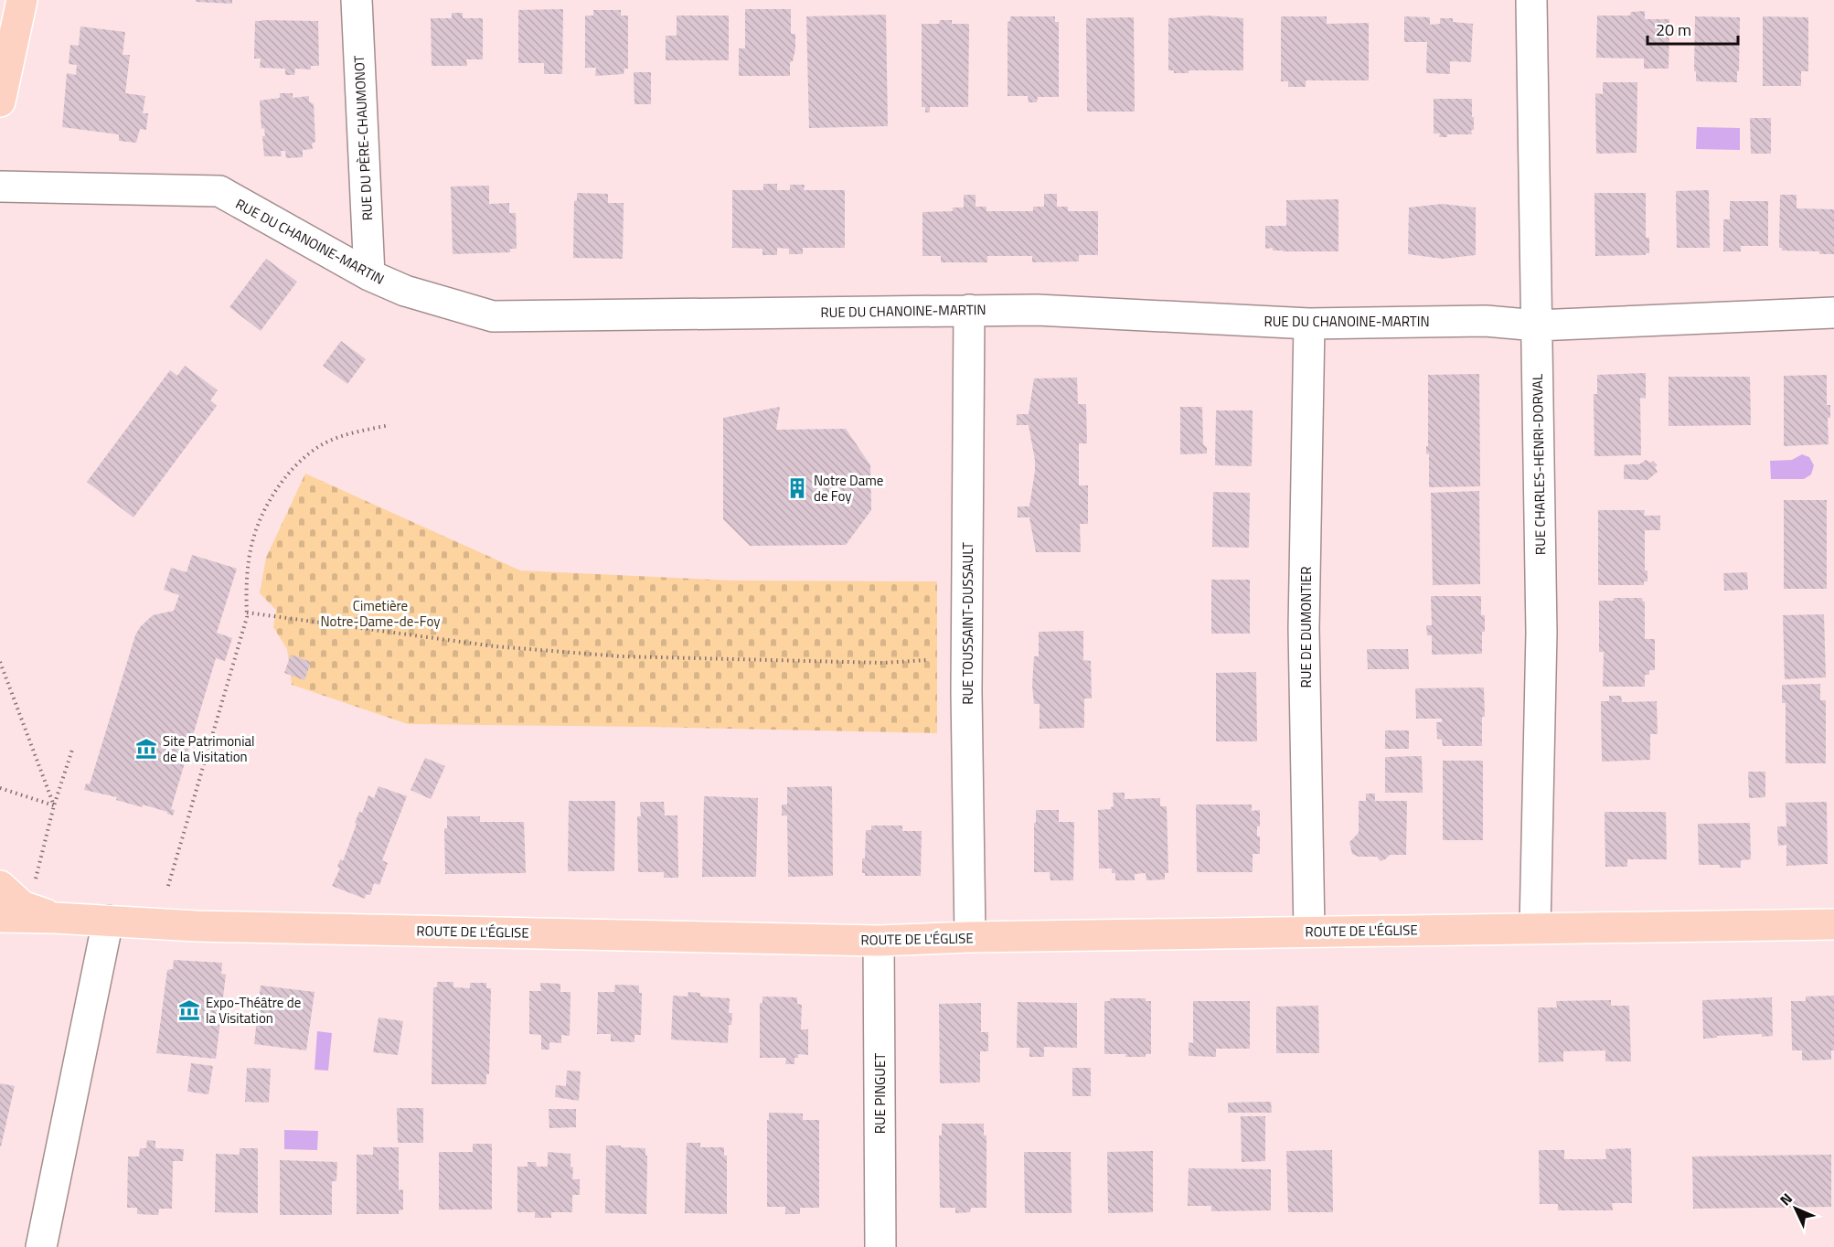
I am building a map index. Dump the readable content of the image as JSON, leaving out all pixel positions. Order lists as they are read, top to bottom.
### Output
{
  "streets": {
    "main road": ["ROUTE DE L'ÉGLISE"],
    "street": [
      "RUE DU PÈRE-CHAUMONOT",
      "RUE DU CHANOINE-MARTIN",
      "RUE CHARLES-HENRI-DORVAL",
      "RUE TOUSSAINT-DUSSAULT",
      "RUE DE DUMONTIER",
      "RUE PINGUET"
    ]
  },
  "crossings": [
    ["RUE DU PÈRE-CHAUMONOT", "RUE DU CHANOINE-MARTIN"],
    ["RUE DU CHANOINE-MARTIN", "RUE CHARLES-HENRI-DORVAL"],
    ["RUE DU CHANOINE-MARTIN", "RUE TOUSSAINT-DUSSAULT"],
    ["RUE DU CHANOINE-MARTIN", "RUE DE DUMONTIER"],
    ["RUE CHARLES-HENRI-DORVAL", "ROUTE DE L'ÉGLISE"],
    ["RUE TOUSSAINT-DUSSAULT", "ROUTE DE L'ÉGLISE"],
    ["RUE DE DUMONTIER", "ROUTE DE L'ÉGLISE"],
    ["ROUTE DE L'ÉGLISE", "RUE PINGUET"]
  ],
  "parks": ["Cimetière Notre-Dame-de-Foy"],
  "places": {
    "building": ["Notre Dame de Foy"],
    "museum": ["Site Patrimonial de la Visitation", "Expo-Théâtre de la Visitation"]
  },
  "scale_bar": "20 m",
  "north": "top left"
}
